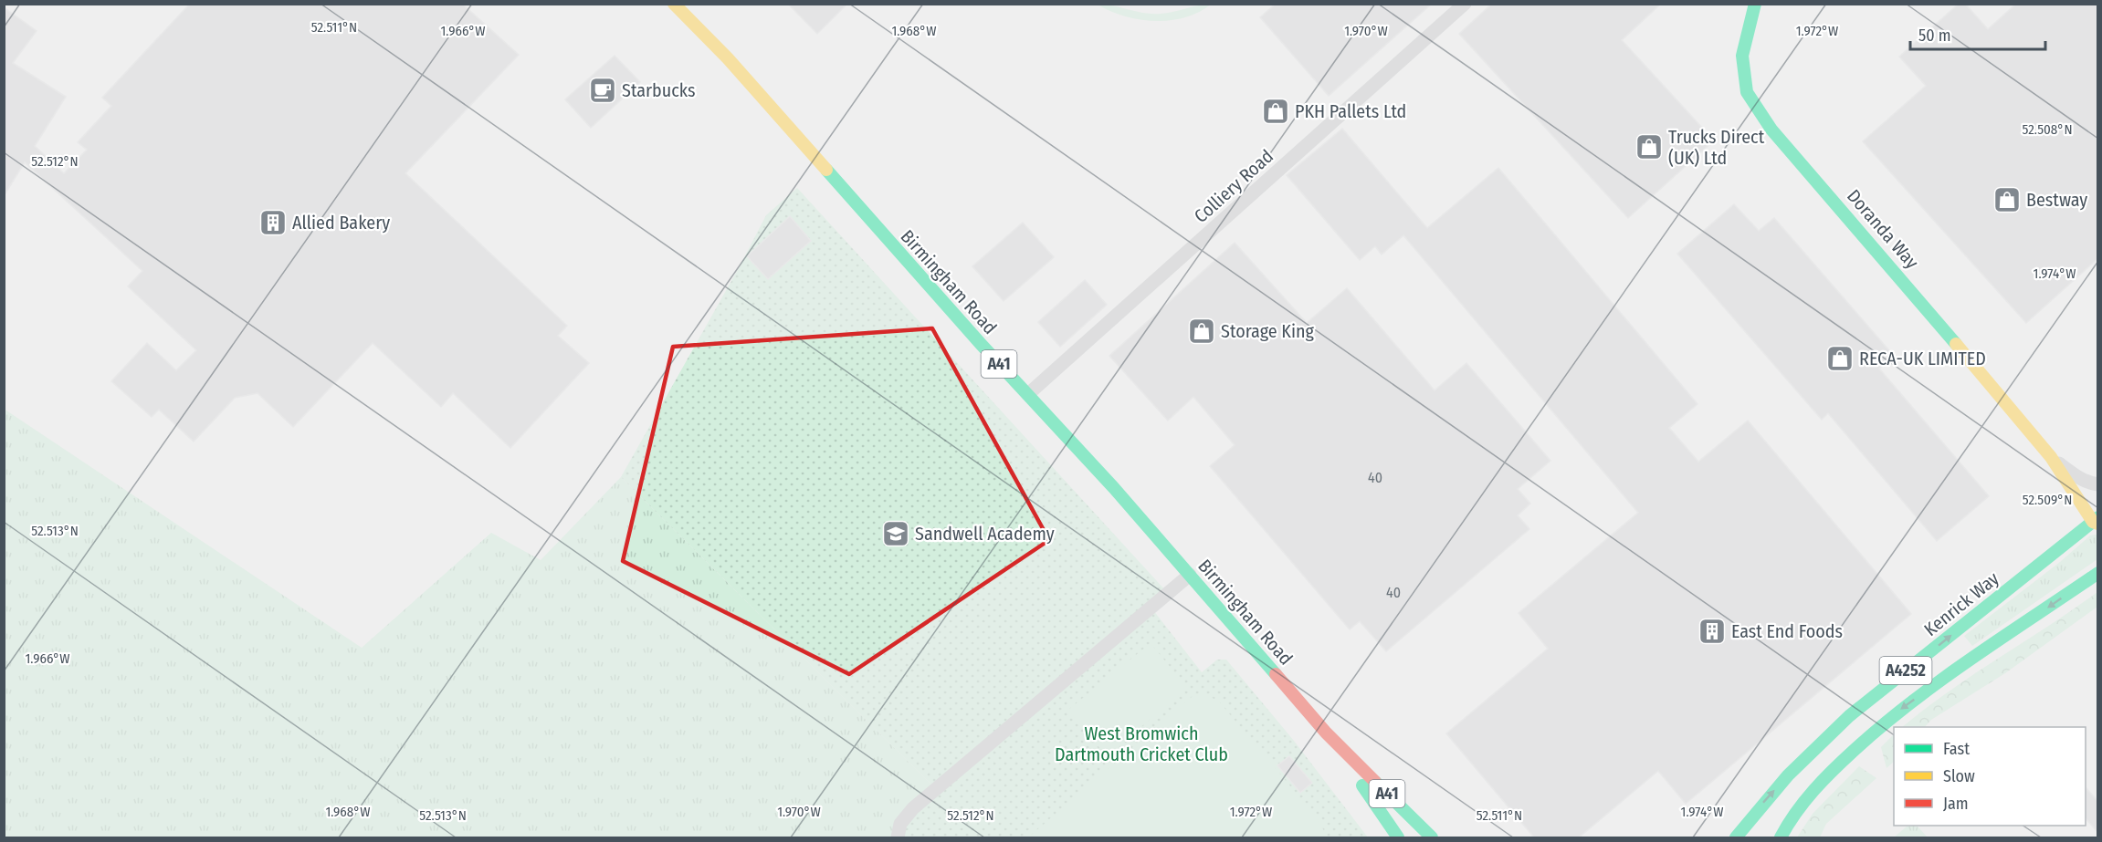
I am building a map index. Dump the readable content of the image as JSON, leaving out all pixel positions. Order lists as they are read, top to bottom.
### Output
{
  "streets": {
    "main road": [
      "Doranda Way",
      "Birmingham Road",
      "A41",
      "Kenrick Way",
      "A4252"
    ],
    "street": ["Colliery Road"]
  },
  "crossings": [
    ["Colliery Road", "Birmingham Road"],
    ["Doranda Way", "Kenrick Way"]
  ],
  "parks": ["West Bromwich Dartmouth Cricket Club"],
  "places": {
    "cafe": ["Starbucks"],
    "shop": [
      "PKH Pallets Ltd",
      "Trucks Direct (UK) Ltd",
      "Bestway",
      "Storage King",
      "RECA-UK LIMITED"
    ],
    "building": ["Allied Bakery", "East End Foods"],
    "school or university": ["Sandwell Academy"]
  },
  "house_numbers": ["40", "40"],
  "legend": ["Fast", "Slow", "Jam"],
  "scale_bar": "50 m",
  "coordinates": [
    "52.511°N",
    "1.966°W",
    "1.968°W",
    "1.970°W",
    "1.972°W",
    "52.508°N",
    "52.512°N",
    "1.974°W",
    "52.509°N",
    "52.513°N"
  ]
}
